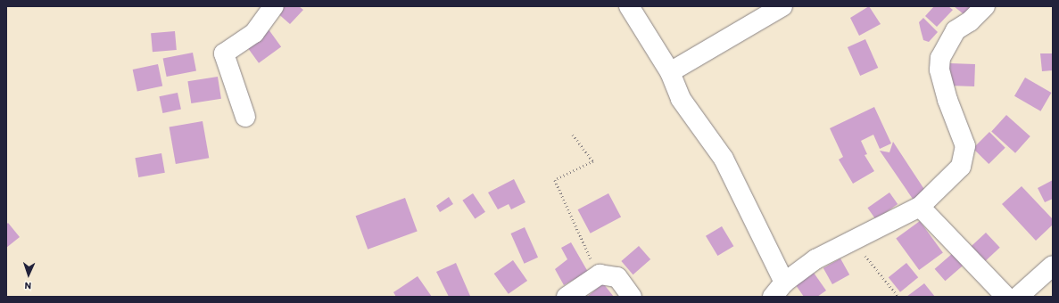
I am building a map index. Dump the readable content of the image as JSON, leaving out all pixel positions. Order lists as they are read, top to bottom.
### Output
{
  "north": "bottom"
}
